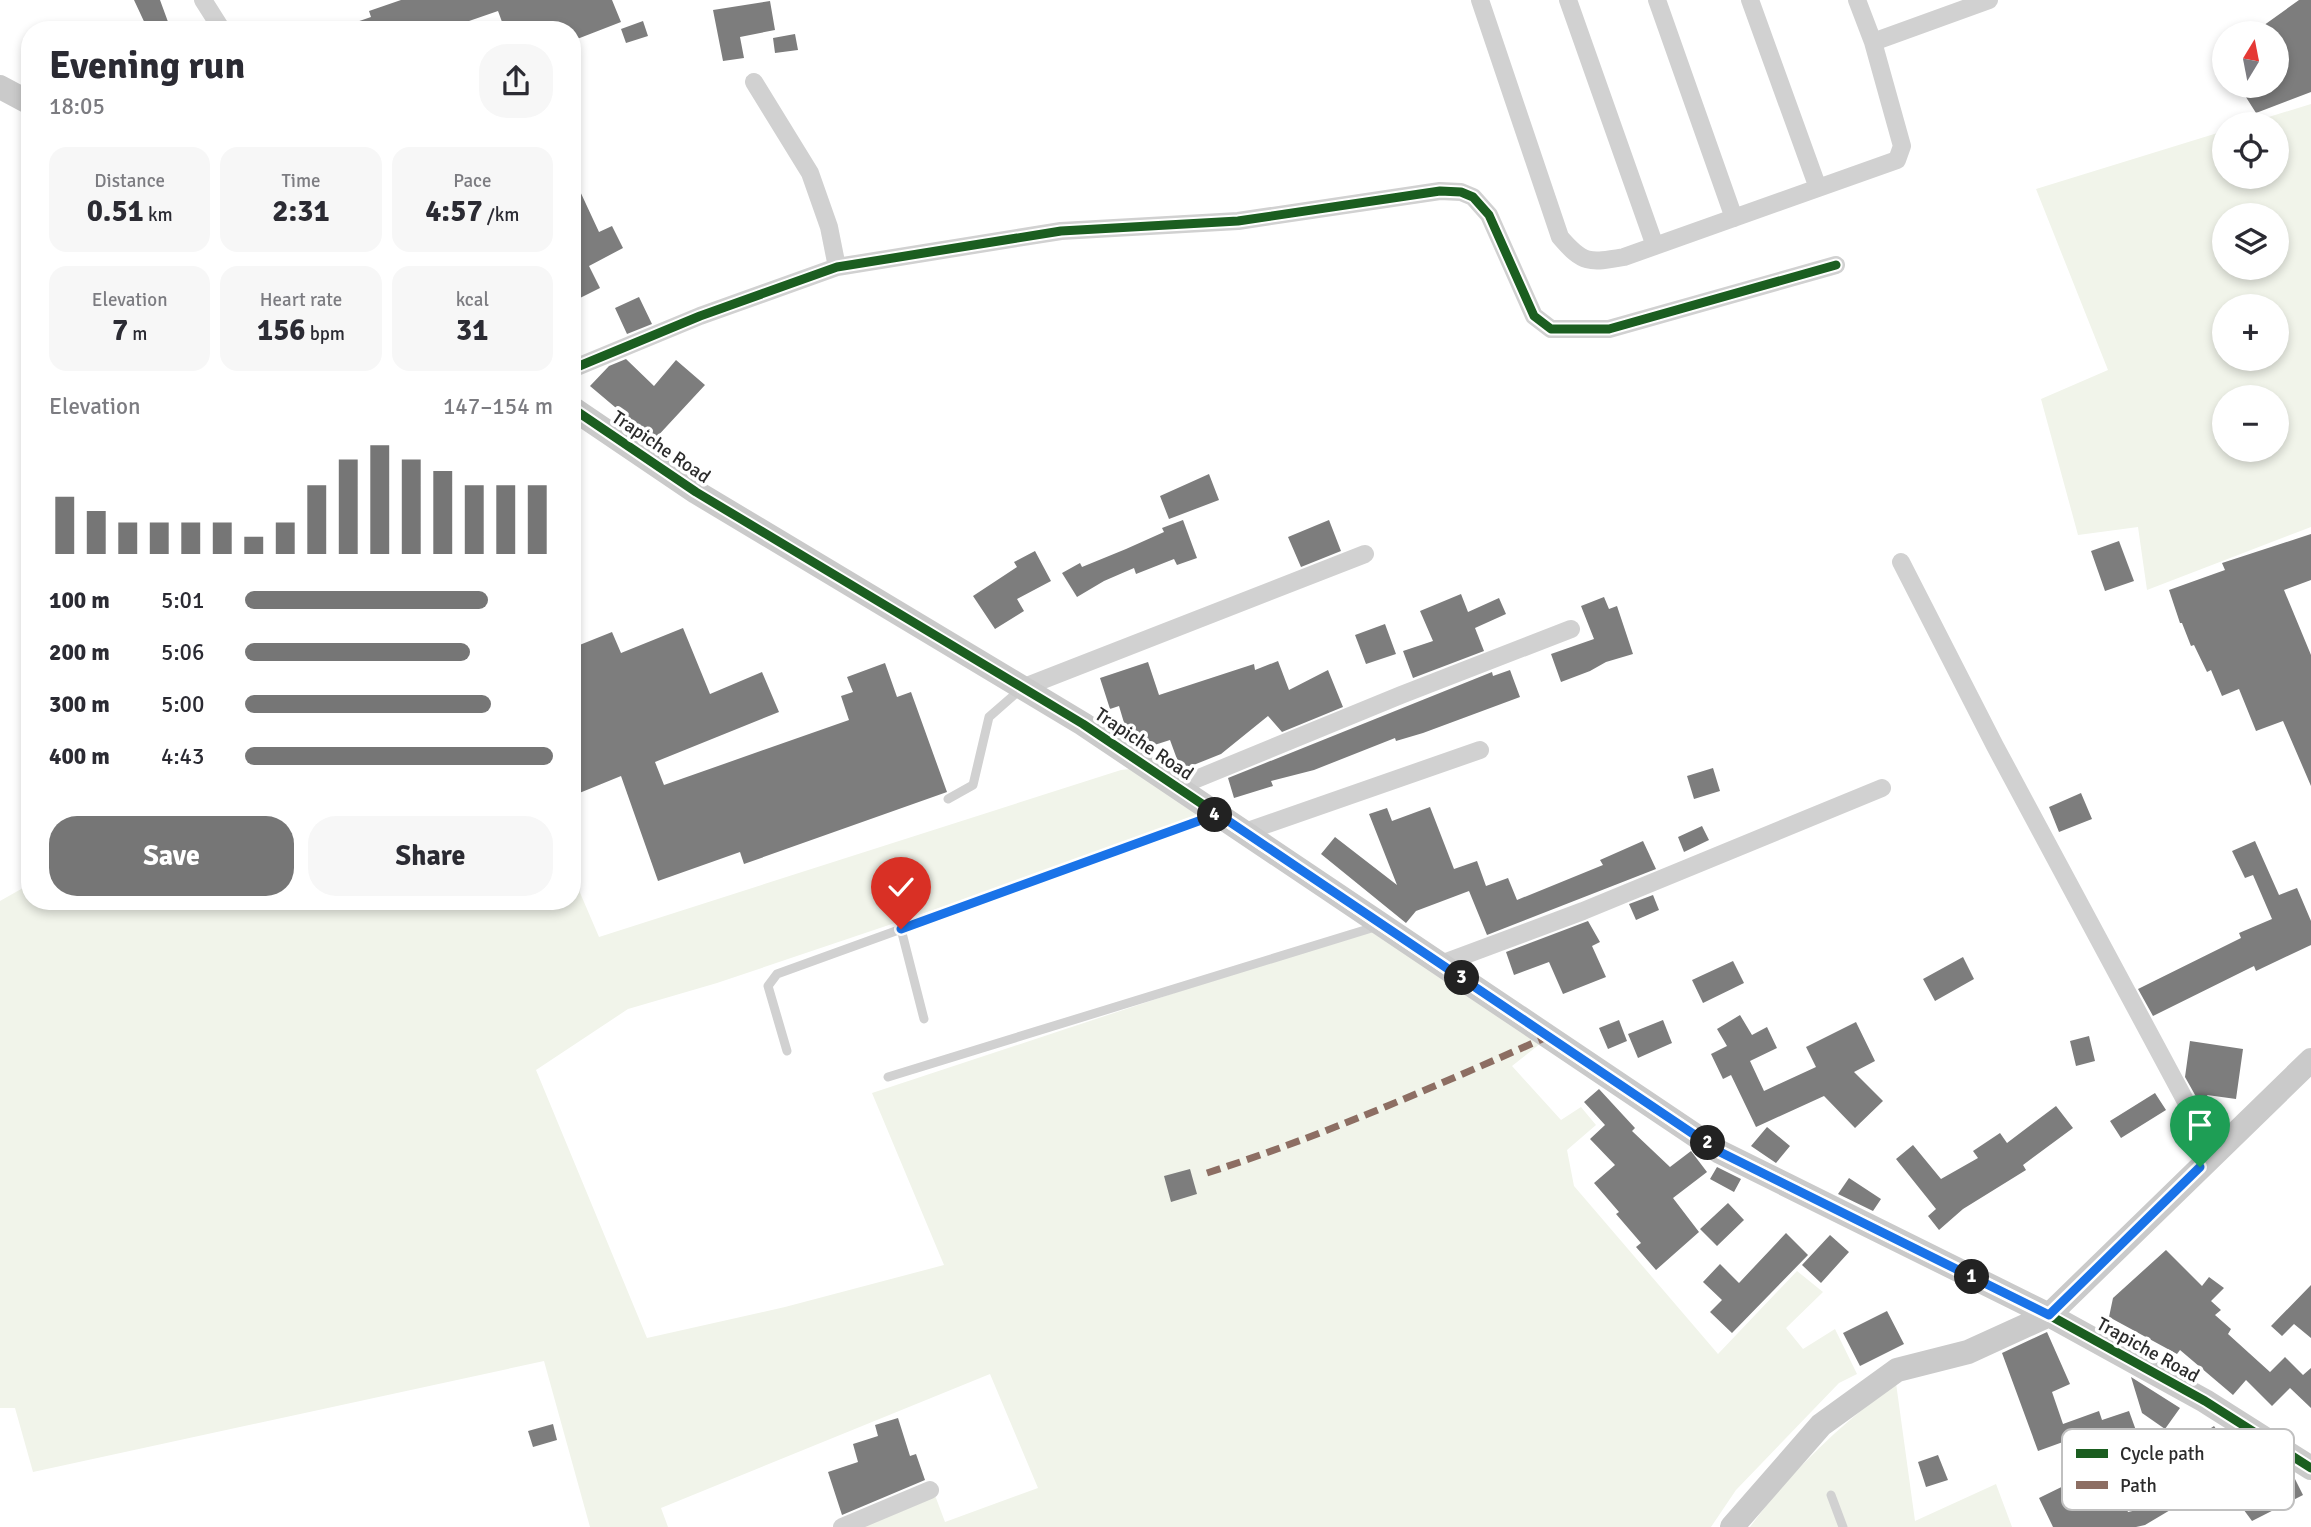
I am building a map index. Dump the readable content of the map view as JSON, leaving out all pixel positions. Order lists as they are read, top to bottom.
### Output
{
  "streets": {
    "street": ["Trapiche Road"]
  },
  "legend": ["Cycle path", "Path"],
  "north": "top",
  "page": {
    "map_buttons": ["+", "−"],
    "heading": ["Evening run", "18:05"],
    "stats": [
      ["Distance", "0.51 km"],
      ["Time", "2:31"],
      ["Pace", "4:57 /km"],
      ["Elevation", "7 m"],
      ["Heart rate", "156 bpm"],
      ["kcal", "31"]
    ],
    "chart": ["Elevation", "147–154 m"],
    "list": [
      {
        "name": "100 m",
        "note": "5:01"
      },
      {
        "name": "200 m",
        "note": "5:06"
      },
      {
        "name": "300 m",
        "note": "5:00"
      },
      {
        "name": "400 m",
        "note": "4:43"
      }
    ],
    "pins": [
      "4",
      "3",
      "2",
      "1"
    ],
    "buttons": ["Save", "Share"]
  }
}
